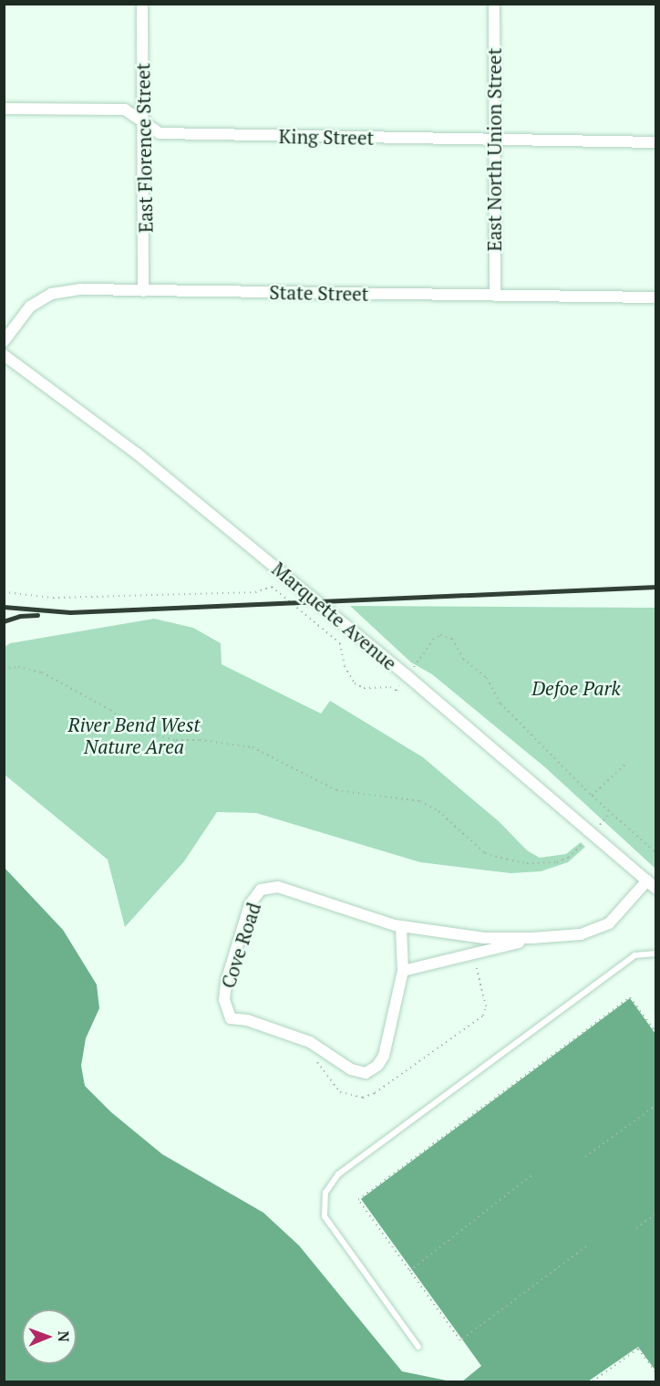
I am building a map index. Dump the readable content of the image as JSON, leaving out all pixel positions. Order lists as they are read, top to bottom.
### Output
{
  "streets": {
    "street": [
      "King Street",
      "East Florence Street",
      "East North Union Street",
      "State Street",
      "Marquette Avenue",
      "Cove Road"
    ]
  },
  "crossings": [
    ["King Street", "East Florence Street"],
    ["King Street", "East North Union Street"],
    ["East Florence Street", "State Street"],
    ["East North Union Street", "State Street"],
    ["Marquette Avenue", "Cove Road"]
  ],
  "parks": ["Defoe Park", "River Bend West Nature Area"],
  "north": "right"
}
